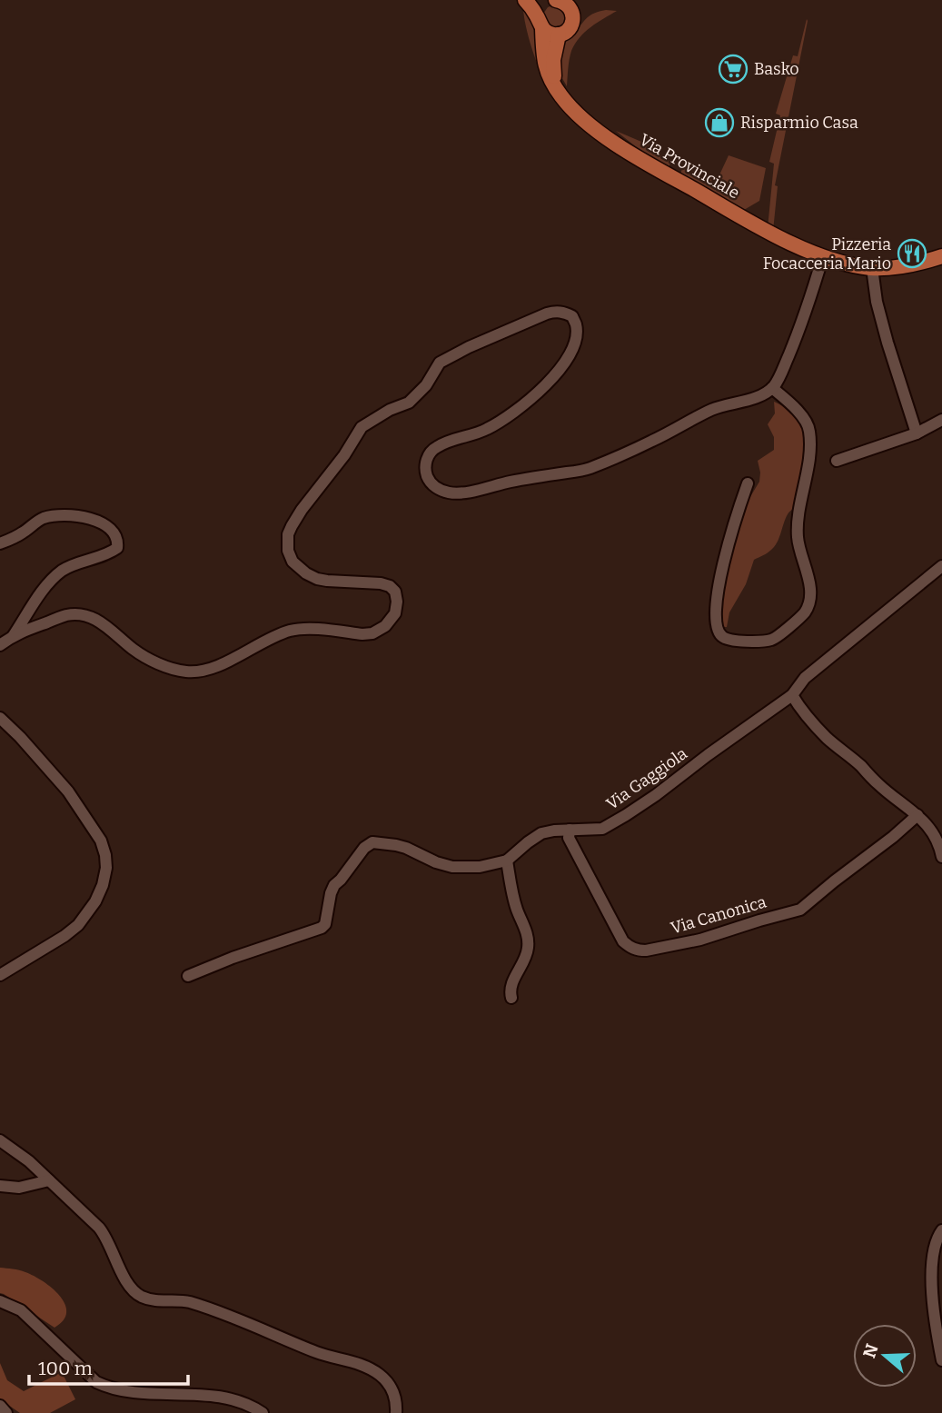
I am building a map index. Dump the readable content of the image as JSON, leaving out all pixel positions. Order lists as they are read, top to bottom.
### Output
{
  "streets": {
    "main road": ["Via Provinciale"],
    "street": ["Via Gaggiola", "Via Canonica"]
  },
  "crossings": [
    ["Via Gaggiola", "Via Canonica"]
  ],
  "places": {
    "supermarket": ["Basko"],
    "shop": ["Risparmio Casa"],
    "restaurant": ["Pizzeria Focacceria Mario"]
  },
  "scale_bar": "100 m",
  "north": "left"
}
